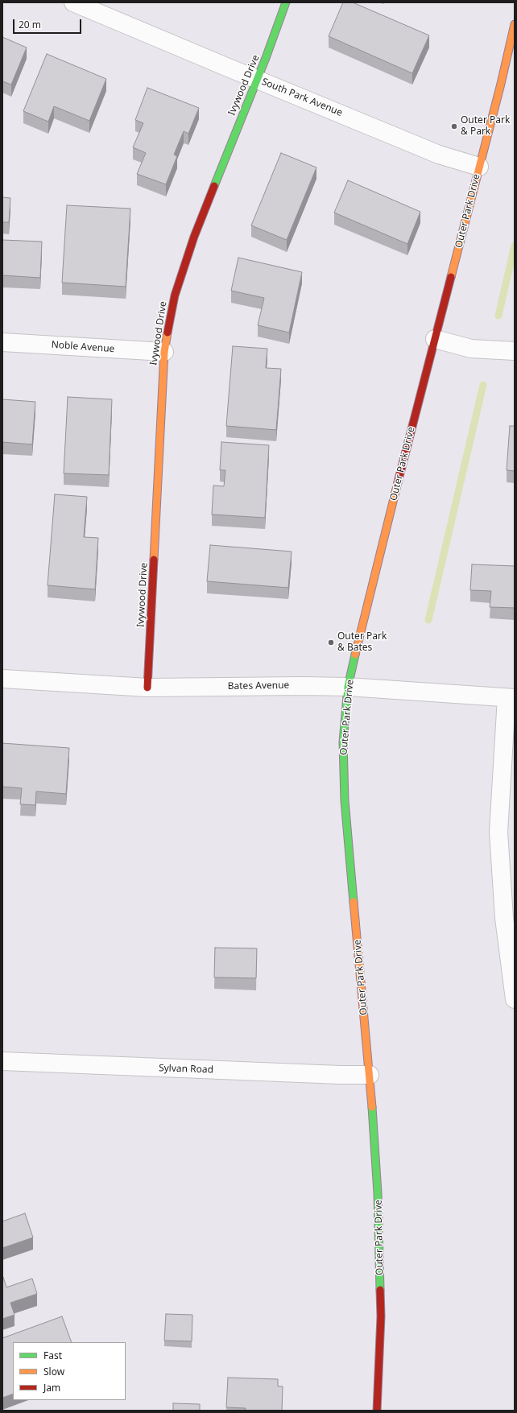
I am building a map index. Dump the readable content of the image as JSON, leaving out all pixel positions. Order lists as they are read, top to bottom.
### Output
{
  "streets": {
    "street": [
      "Ivywood Drive",
      "South Park Avenue",
      "Outer Park Drive",
      "Noble Avenue",
      "Bates Avenue",
      "Sylvan Road"
    ]
  },
  "crossings": [
    ["Ivywood Drive", "South Park Avenue"],
    ["Ivywood Drive", "Noble Avenue"],
    ["Ivywood Drive", "Bates Avenue"],
    ["South Park Avenue", "Outer Park Drive"],
    ["Outer Park Drive", "Bates Avenue"],
    ["Outer Park Drive", "Sylvan Road"]
  ],
  "places": ["Outer Park & Park", "Outer Park & Bates"],
  "legend": ["Fast", "Slow", "Jam"],
  "scale_bar": "20 m"
}
